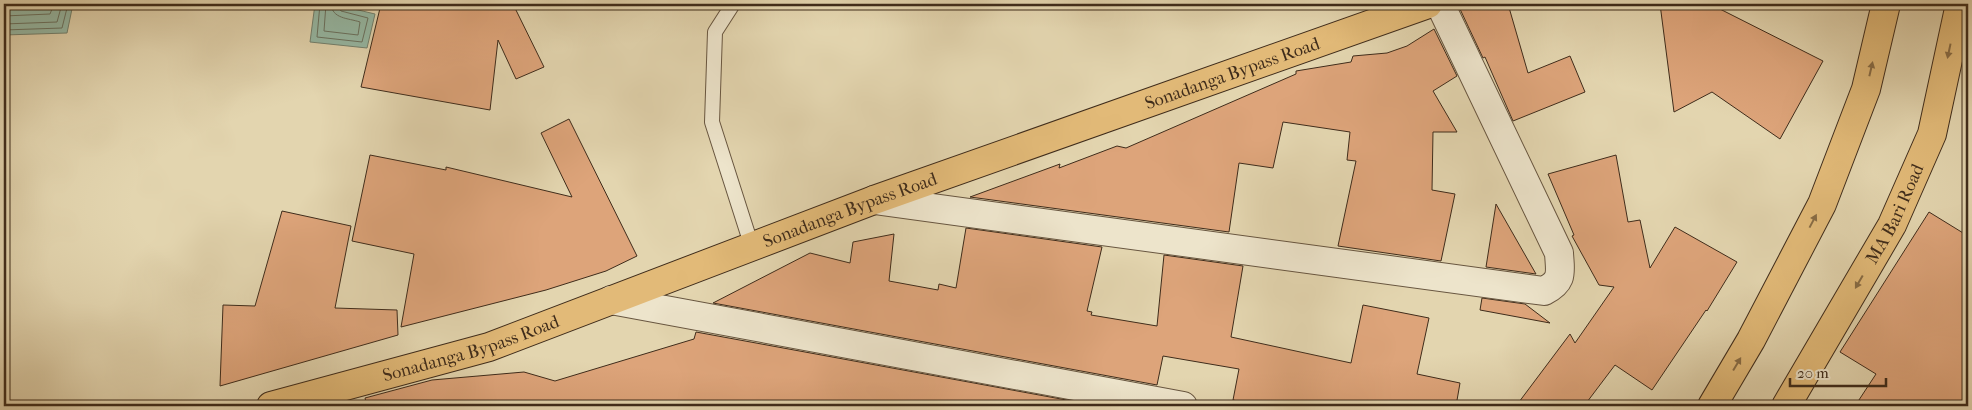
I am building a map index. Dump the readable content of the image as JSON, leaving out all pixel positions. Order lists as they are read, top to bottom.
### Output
{
  "streets": {
    "main road": ["Sonadanga Bypass Road", "MA Bari Road"]
  },
  "scale_bar": "20 m"
}
